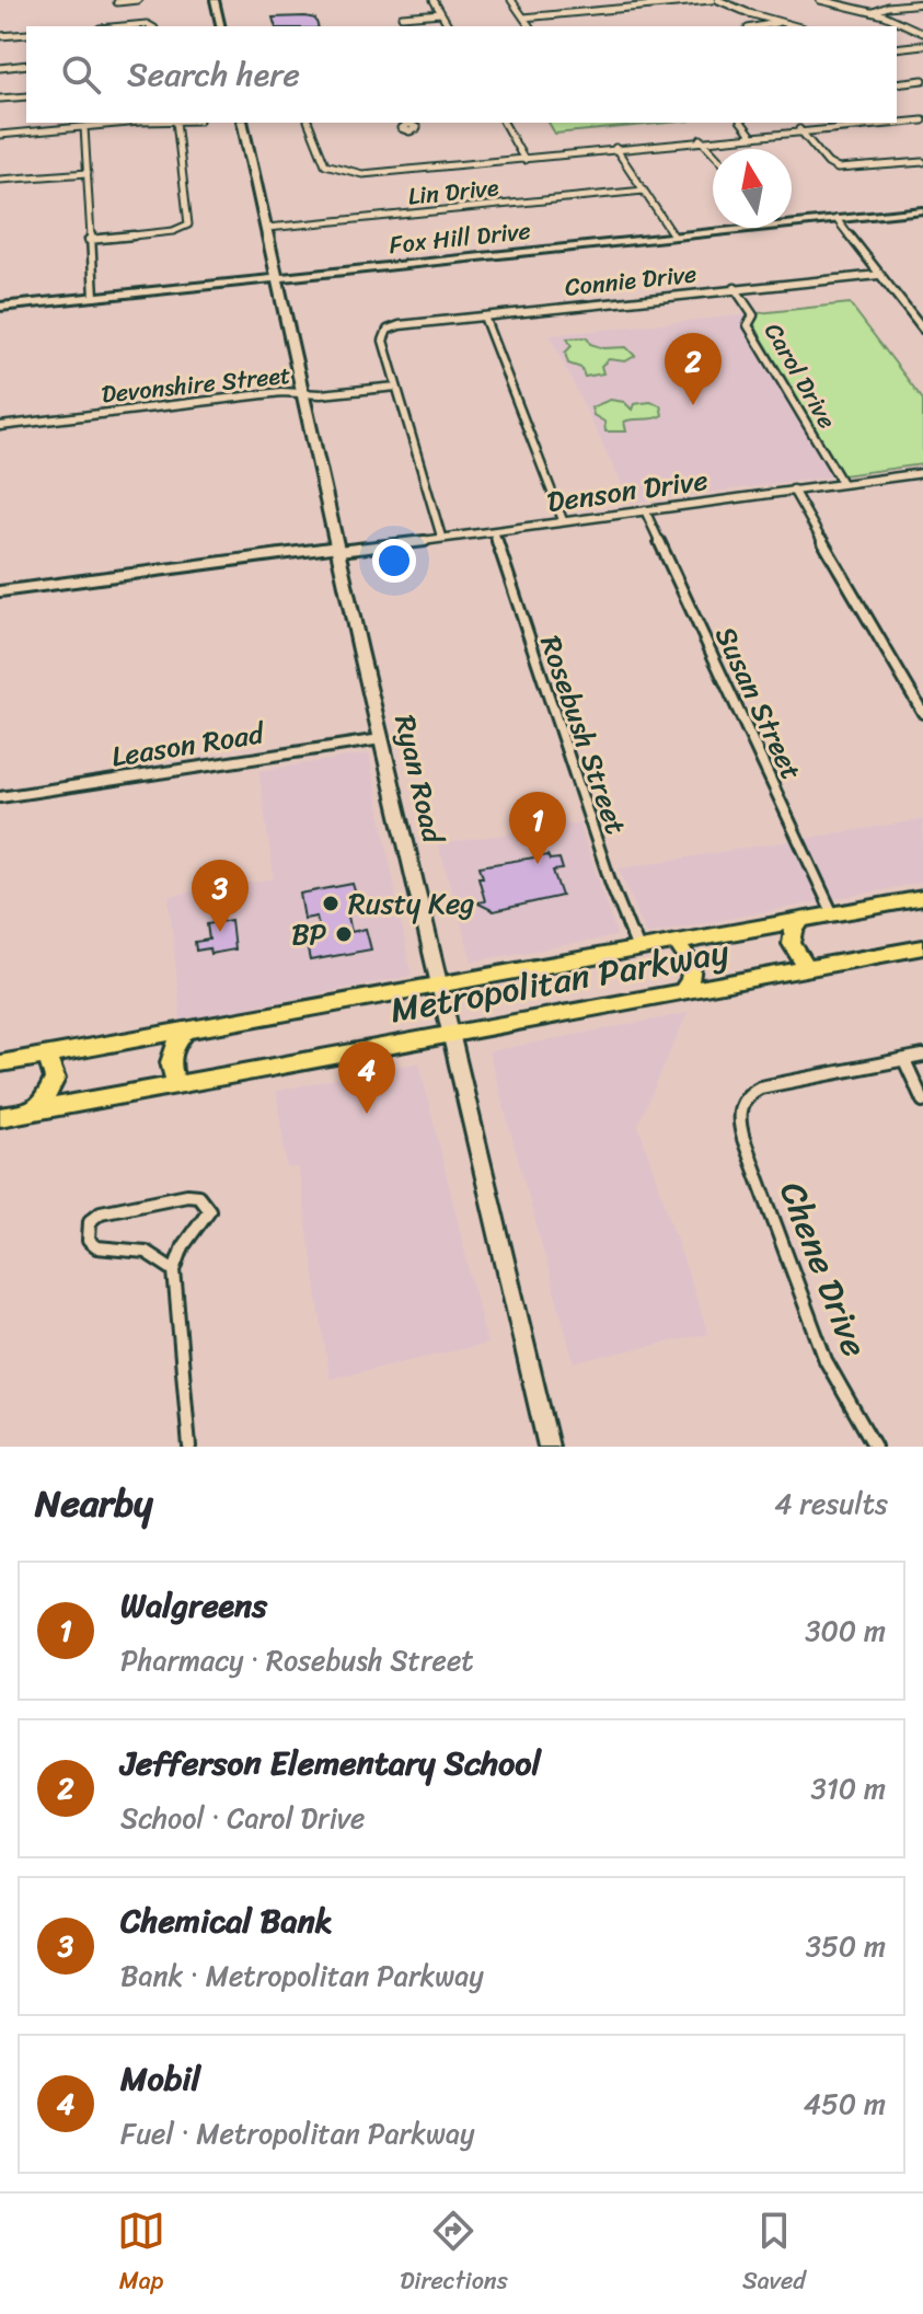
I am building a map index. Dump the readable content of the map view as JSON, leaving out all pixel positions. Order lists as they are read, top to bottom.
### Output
{
  "streets": {
    "main road": ["Fox Hill Drive", "Ryan Road", "Metropolitan Parkway"],
    "street": [
      "Lin Drive",
      "Connie Drive",
      "Carol Drive",
      "Devonshire Street",
      "Denson Drive",
      "Susan Street",
      "Rosebush Street",
      "Leason Road",
      "Chene Drive"
    ]
  },
  "crossings": [
    ["Lin Drive", "Ryan Road"],
    ["Fox Hill Drive", "Ryan Road"],
    ["Connie Drive", "Carol Drive"],
    ["Connie Drive", "Devonshire Street"],
    ["Carol Drive", "Denson Drive"],
    ["Devonshire Street", "Ryan Road"],
    ["Denson Drive", "Susan Street"],
    ["Denson Drive", "Rosebush Street"],
    ["Denson Drive", "Ryan Road"],
    ["Susan Street", "Metropolitan Parkway"],
    ["Rosebush Street", "Metropolitan Parkway"],
    ["Leason Road", "Ryan Road"],
    ["Ryan Road", "Metropolitan Parkway"]
  ],
  "places": ["Rusty Keg", "BP"],
  "north": "top",
  "page": {
    "search": "Search here",
    "pins": [
      "2",
      "1",
      "3",
      "4"
    ],
    "heading": ["Nearby", "4 results"],
    "list": [
      {
        "mark": "1",
        "name": "Walgreens",
        "note": "Pharmacy · Rosebush Street",
        "value": "300 m"
      },
      {
        "mark": "2",
        "name": "Jefferson Elementary School",
        "note": "School · Carol Drive",
        "value": "310 m"
      },
      {
        "mark": "3",
        "name": "Chemical Bank",
        "note": "Bank · Metropolitan Parkway",
        "value": "350 m"
      },
      {
        "mark": "4",
        "name": "Mobil",
        "note": "Fuel · Metropolitan Parkway",
        "value": "450 m"
      }
    ],
    "nav": ["Map", "Directions", "Saved"]
  }
}
